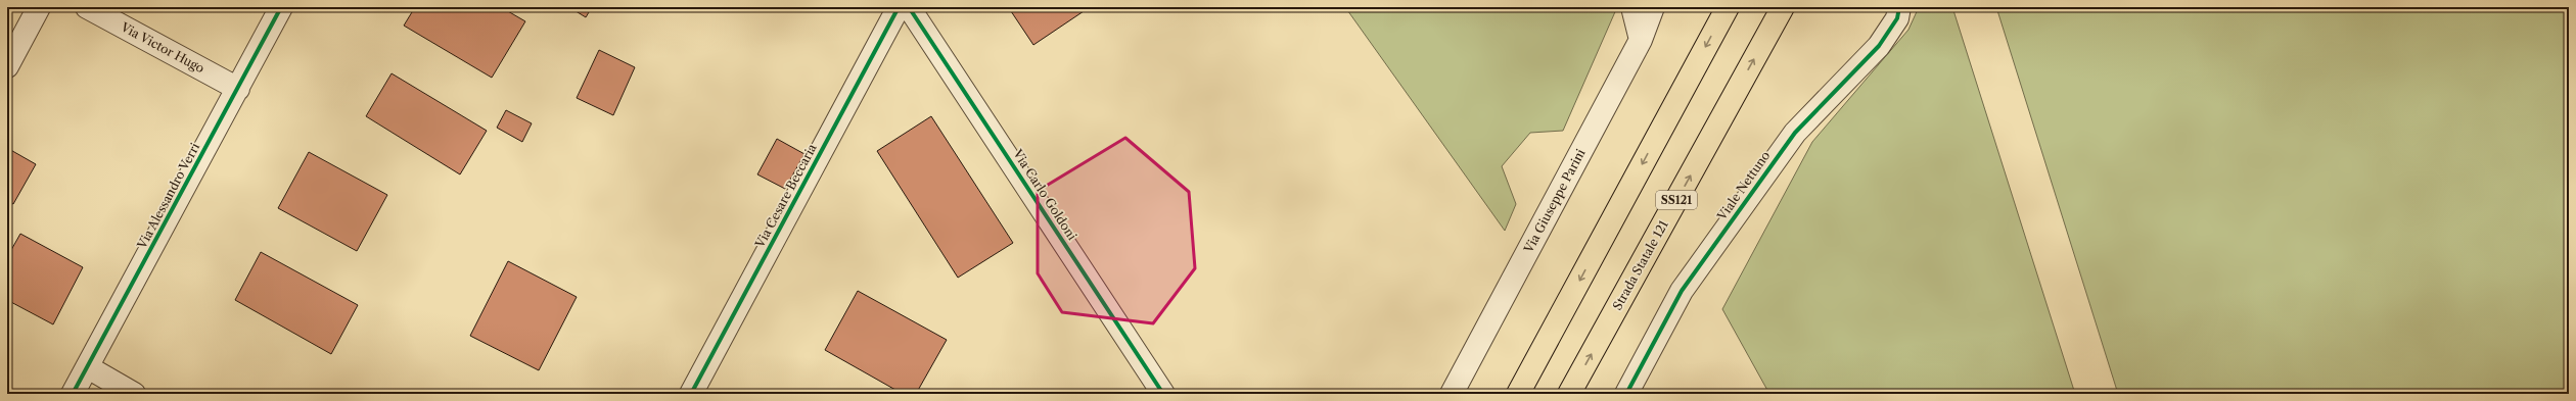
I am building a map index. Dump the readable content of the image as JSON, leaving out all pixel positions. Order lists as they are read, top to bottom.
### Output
{
  "streets": {
    "main road": ["SS121", "Strada Statale 121"],
    "street": [
      "Via Victor Hugo",
      "Viale Nettuno",
      "Via Carlo Goldoni",
      "Via Alessandro Verri",
      "Via Cesare Beccaria",
      "Via Giuseppe Parini"
    ]
  },
  "crossings": [
    ["Via Victor Hugo", "Via Alessandro Verri"]
  ]
}
